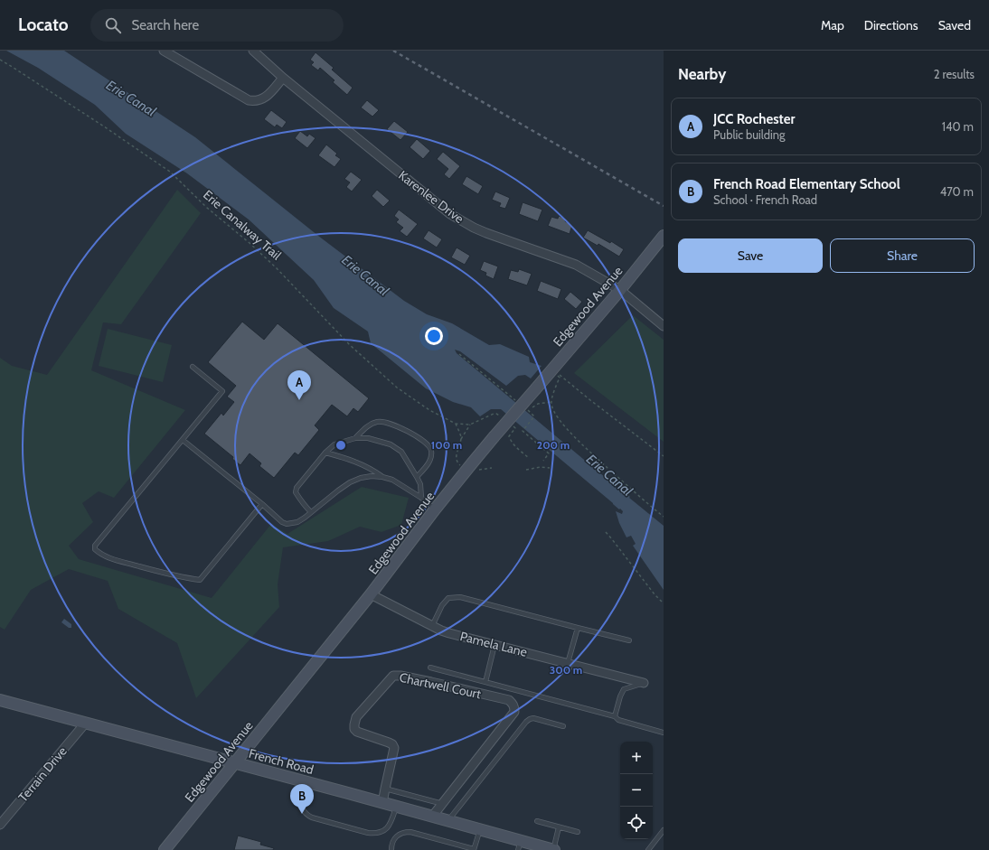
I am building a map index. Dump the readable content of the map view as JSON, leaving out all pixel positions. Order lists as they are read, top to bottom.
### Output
{
  "streets": {
    "street": [
      "Karenlee Drive",
      "Edgewood Avenue",
      "Pamela Lane",
      "Chartwell Court",
      "French Road",
      "Terrain Drive"
    ],
    "path": ["Erie Canalway Trail"]
  },
  "crossings": [
    ["Karenlee Drive", "Edgewood Avenue"],
    ["Edgewood Avenue", "Pamela Lane"],
    ["Edgewood Avenue", "French Road"],
    ["Chartwell Court", "French Road"],
    ["French Road", "Terrain Drive"]
  ],
  "water": ["Erie Canal"],
  "page": {
    "header": "Locato",
    "search": "Search here",
    "nav": ["Map", "Directions", "Saved"],
    "heading": ["Nearby", "2 results"],
    "list": [
      {
        "mark": "A",
        "name": "JCC Rochester",
        "note": "Public building",
        "value": "140 m"
      },
      {
        "mark": "B",
        "name": "French Road Elementary School",
        "note": "School · French Road",
        "value": "470 m"
      }
    ],
    "buttons": ["Save", "Share"],
    "pins": ["A", "B"],
    "map_buttons": ["+", "−"]
  },
  "rings": ["100 m", "200 m", "300 m"]
}
